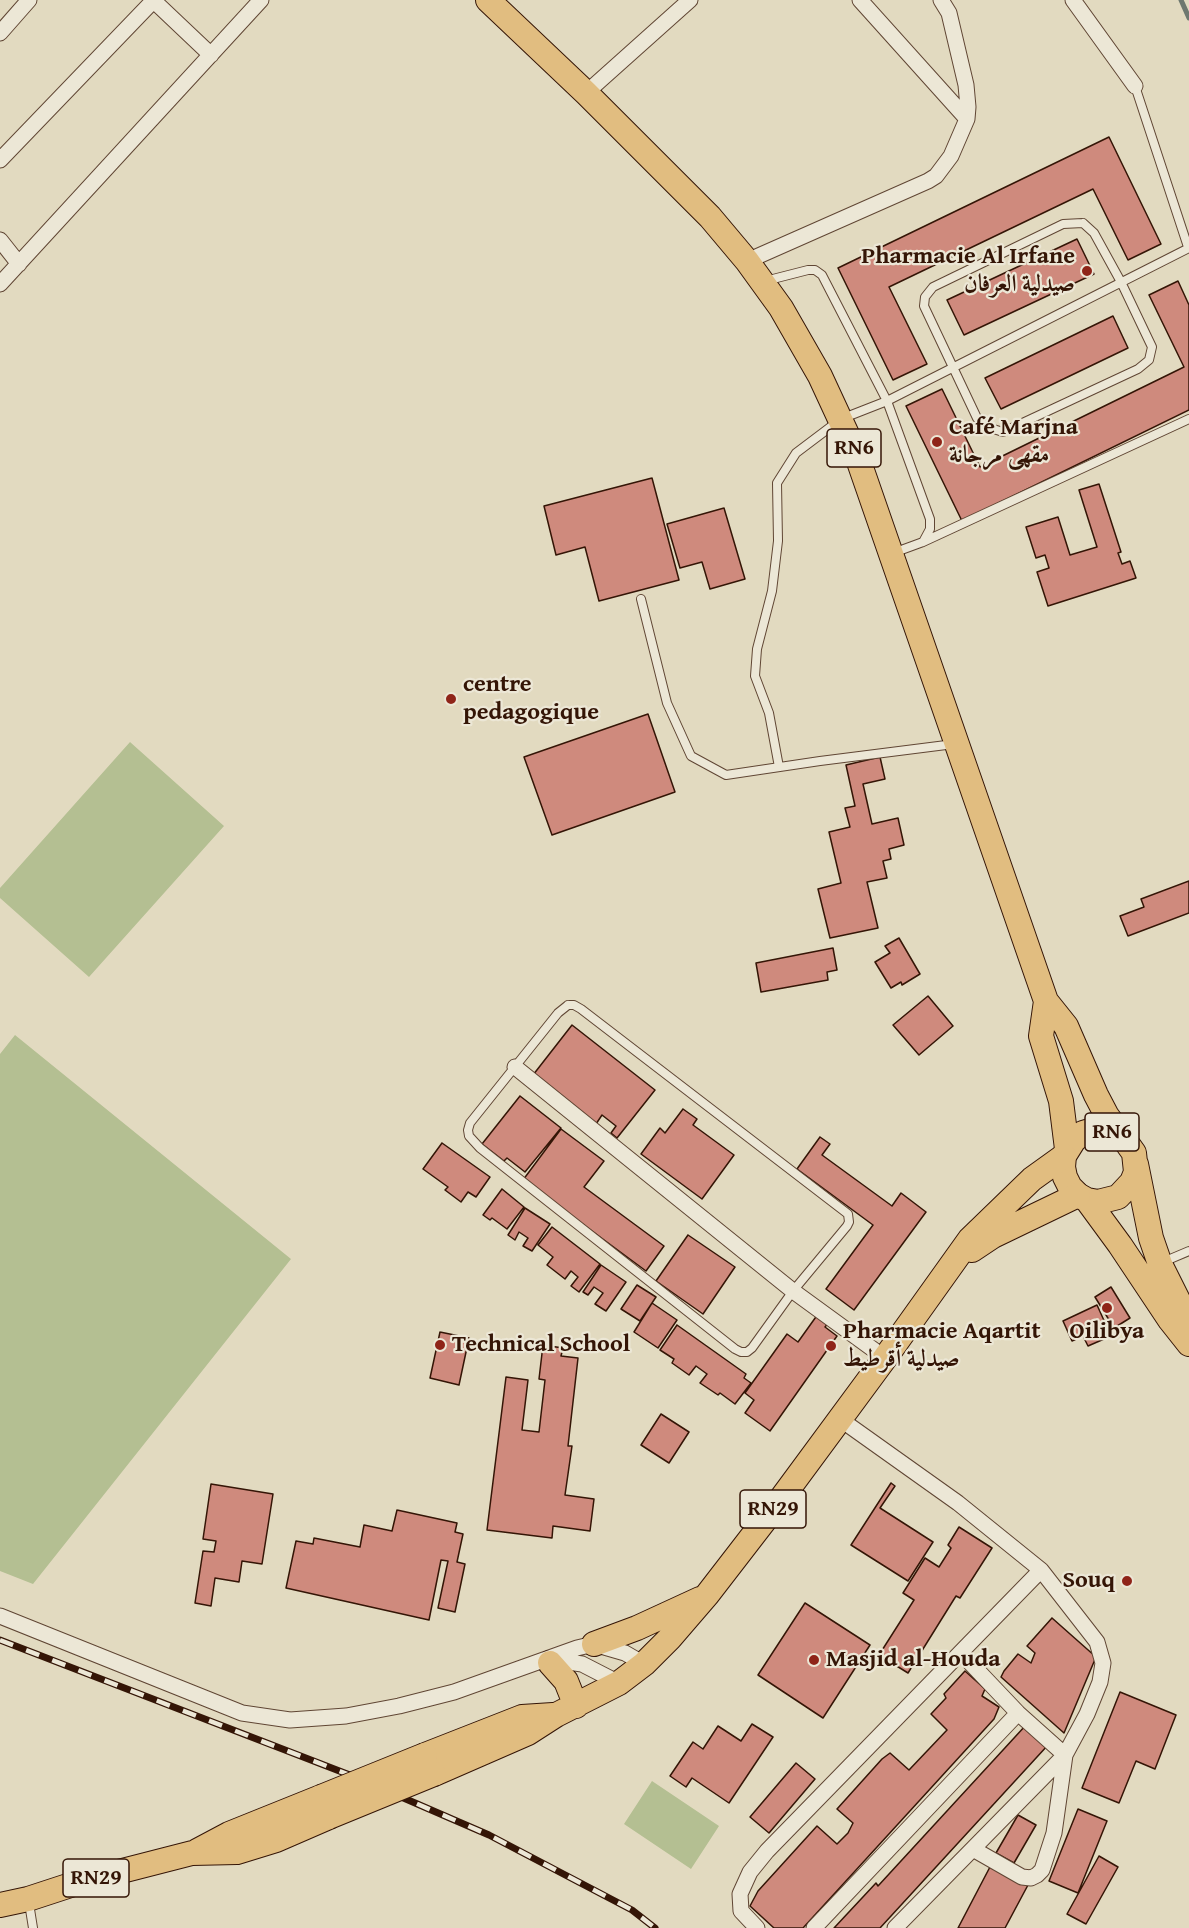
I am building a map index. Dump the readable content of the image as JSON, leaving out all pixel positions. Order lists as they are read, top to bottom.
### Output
{
  "streets": {
    "main road": ["RN6", "RN29"]
  },
  "crossings": [
    ["RN6", "RN29"]
  ],
  "places": [
    "Pharmacie Al Irfane صيدلية العرفان",
    "Café Marjna مقهى مرجانة",
    "centre pedagogique",
    "Oilibya",
    "Technical School",
    "Pharmacie Aqartit صيدلية أقرطيط",
    "Souq",
    "Masjid al-Houda"
  ]
}
